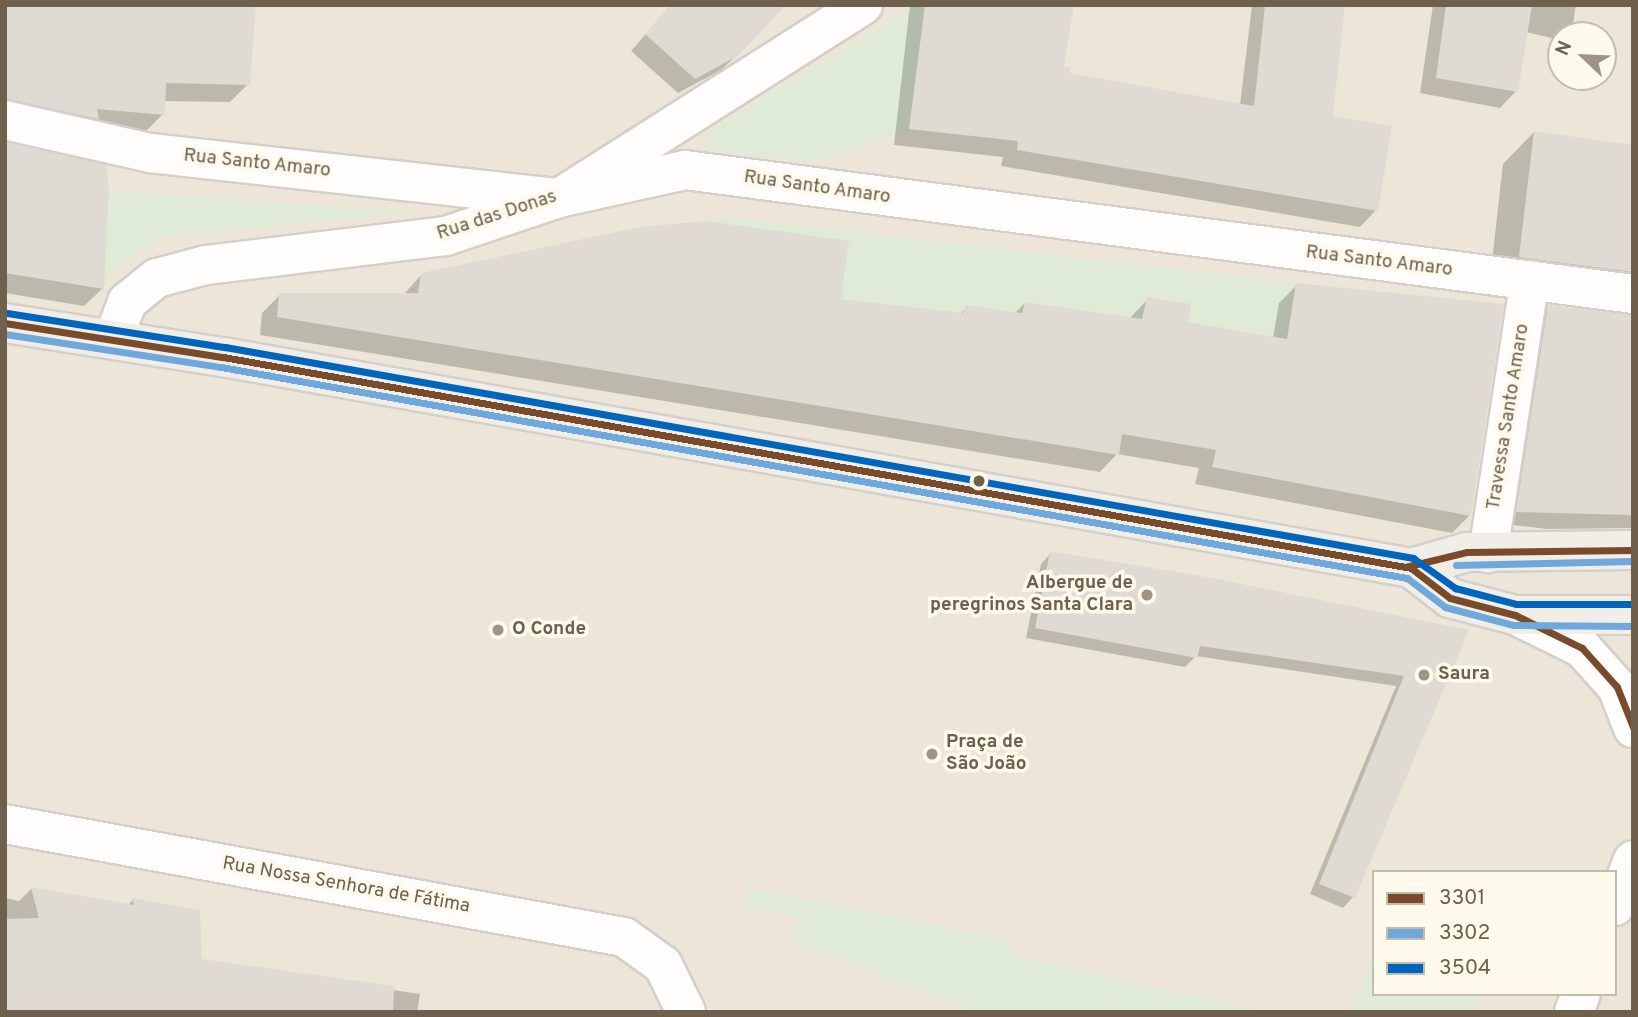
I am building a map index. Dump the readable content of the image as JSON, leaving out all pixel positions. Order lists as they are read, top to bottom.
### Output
{
  "streets": {
    "street": [
      "Rua Santo Amaro",
      "Rua das Donas",
      "Travessa Santo Amaro",
      "Rua Nossa Senhora de Fátima"
    ]
  },
  "crossings": [
    ["Rua Santo Amaro", "Rua das Donas"],
    ["Rua Santo Amaro", "Travessa Santo Amaro"]
  ],
  "places": [
    "Albergue de peregrinos Santa Clara",
    "O Conde",
    "Saura",
    "Praça de São João"
  ],
  "lines": ["transit line 3504", "transit line 3301", "transit line 3302"],
  "legend": ["3301", "3302", "3504"],
  "north": "top left"
}
